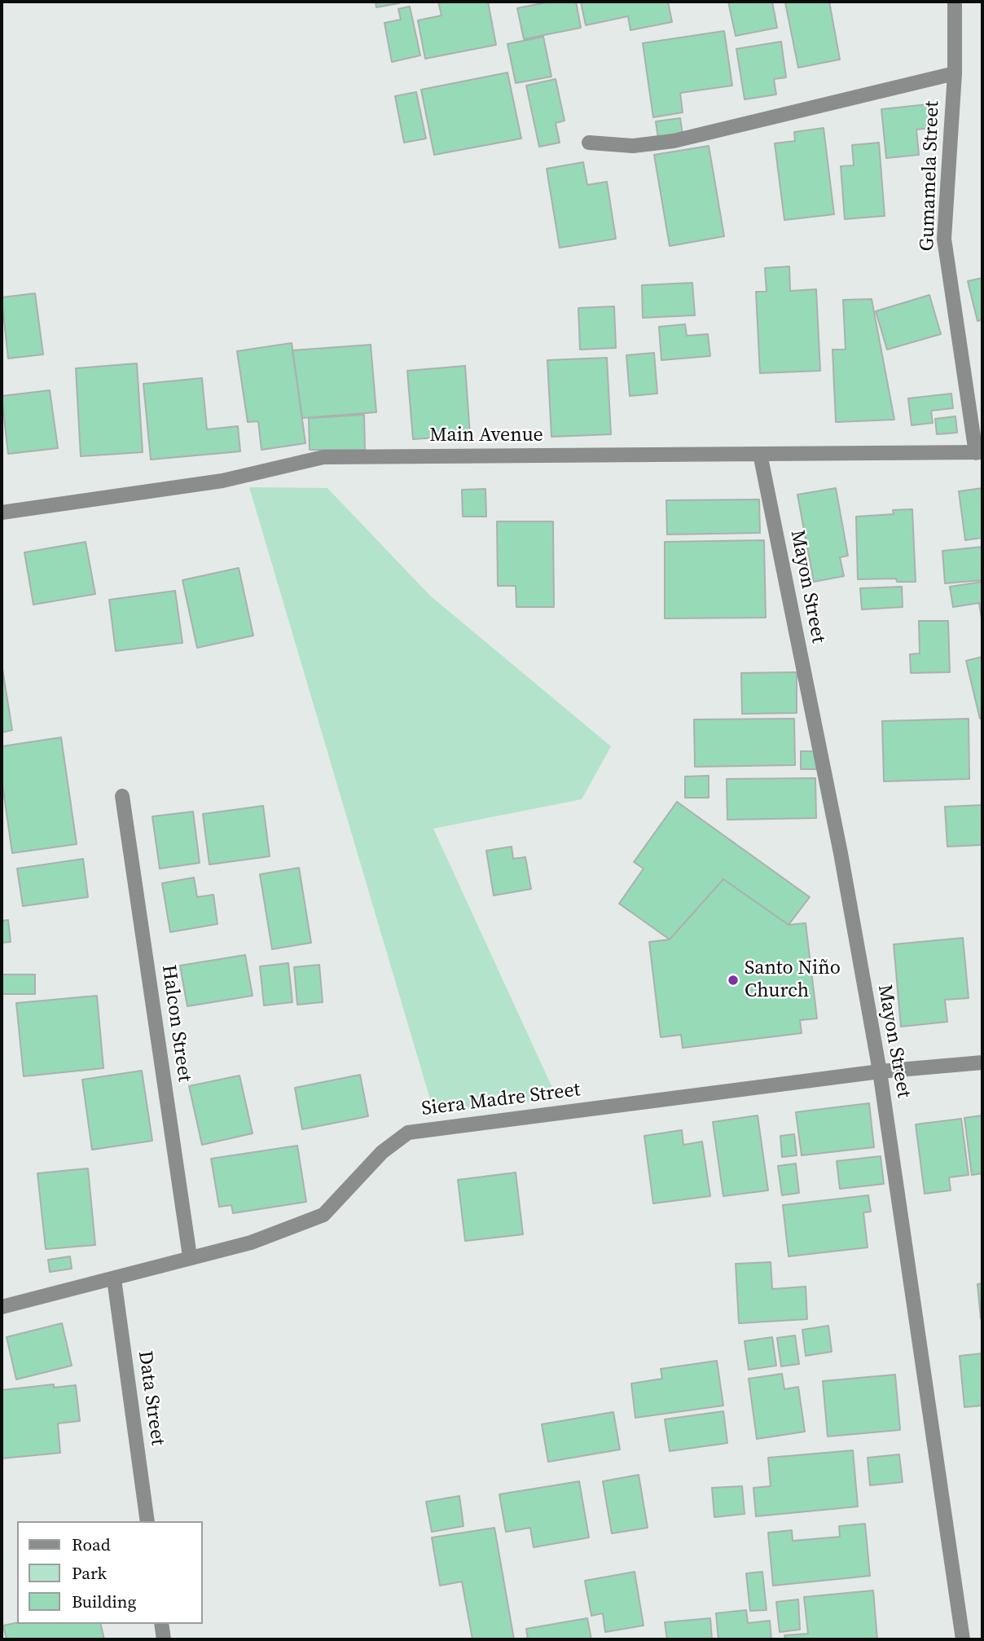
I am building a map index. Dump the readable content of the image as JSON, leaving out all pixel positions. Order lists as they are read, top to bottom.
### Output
{
  "streets": {
    "street": [
      "Gumamela Street",
      "Main Avenue",
      "Mayon Street",
      "Halcon Street",
      "Siera Madre Street",
      "Data Street"
    ]
  },
  "crossings": [
    ["Gumamela Street", "Main Avenue"],
    ["Main Avenue", "Mayon Street"],
    ["Mayon Street", "Siera Madre Street"],
    ["Halcon Street", "Siera Madre Street"],
    ["Siera Madre Street", "Data Street"]
  ],
  "places": ["Santo Niño Church"],
  "legend": ["Road", "Park", "Building"]
}
